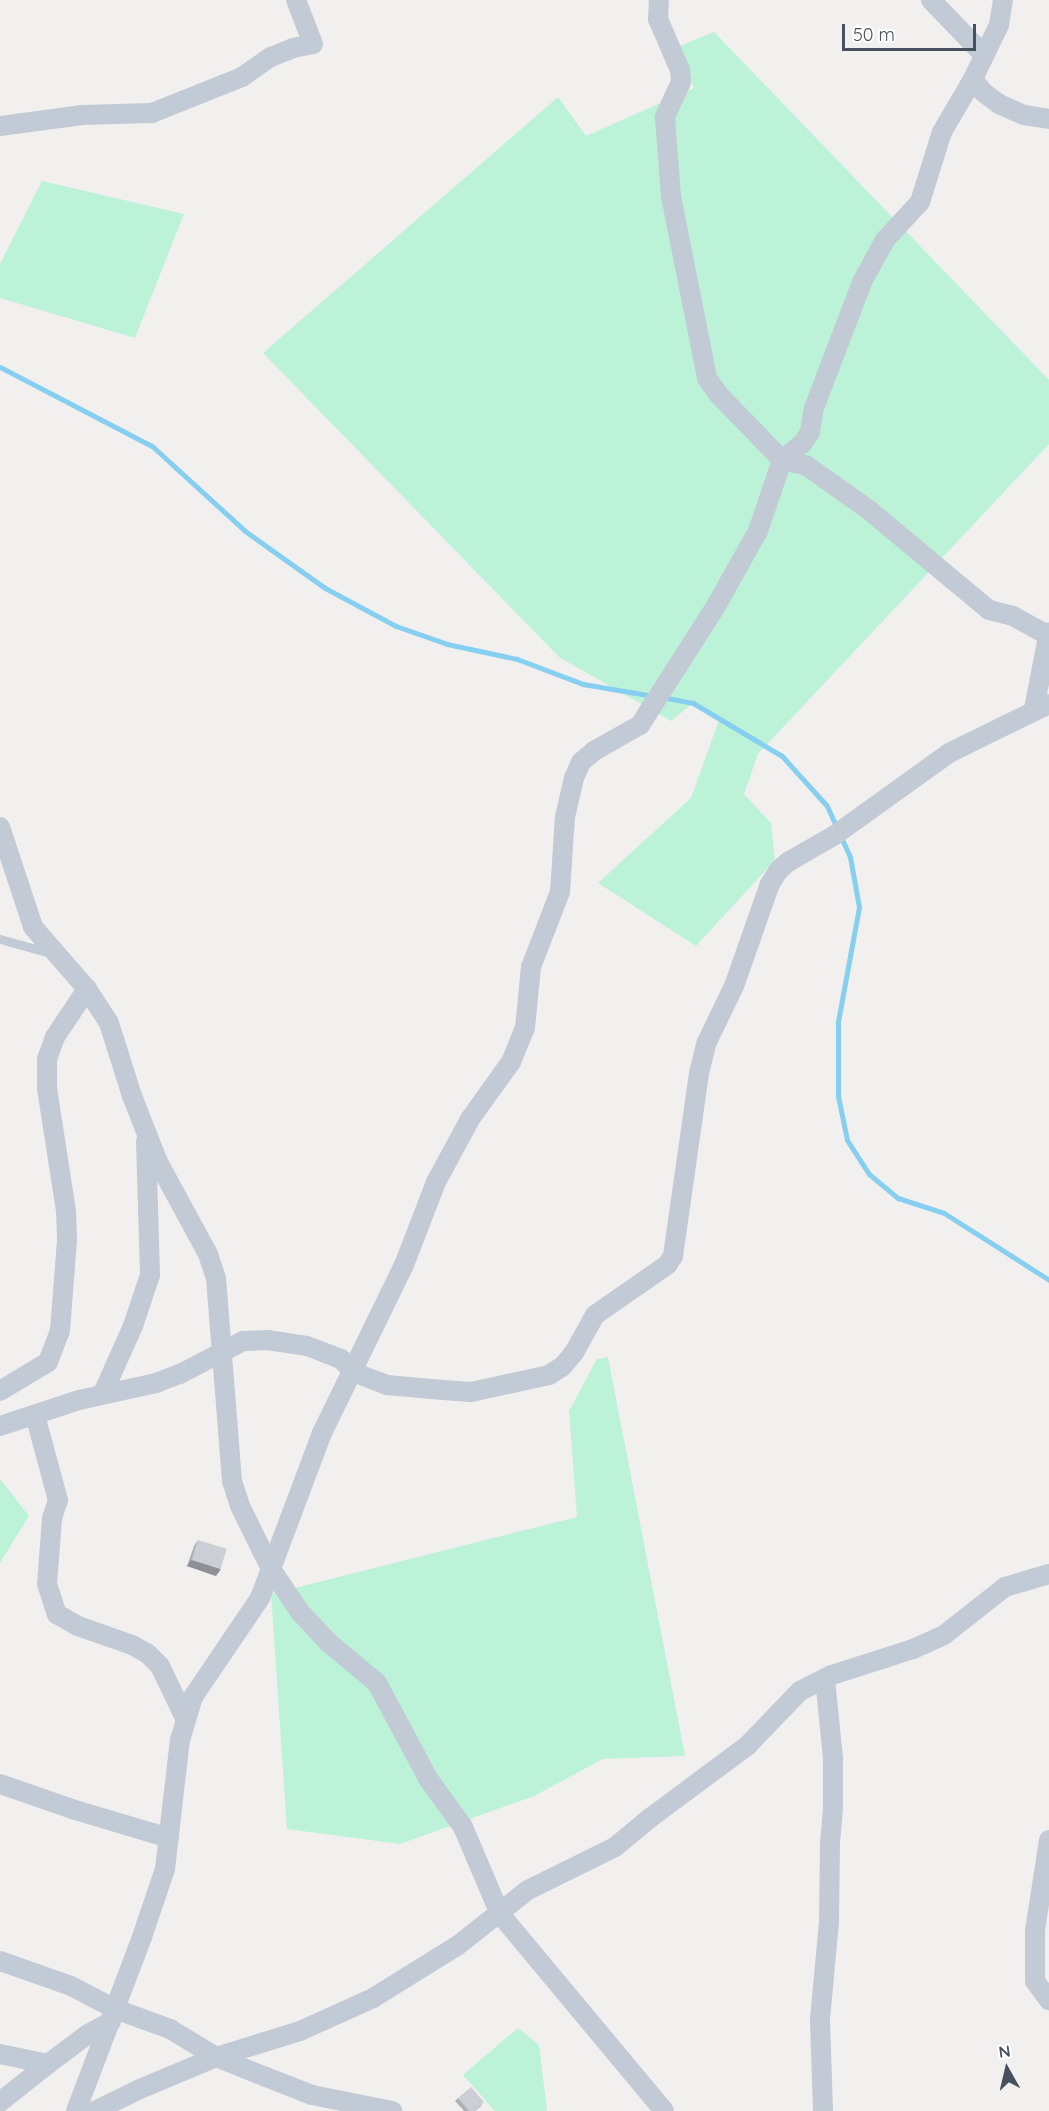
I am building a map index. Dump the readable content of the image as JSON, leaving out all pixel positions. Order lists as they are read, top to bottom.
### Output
{
  "scale_bar": "50 m",
  "north": "top"
}
